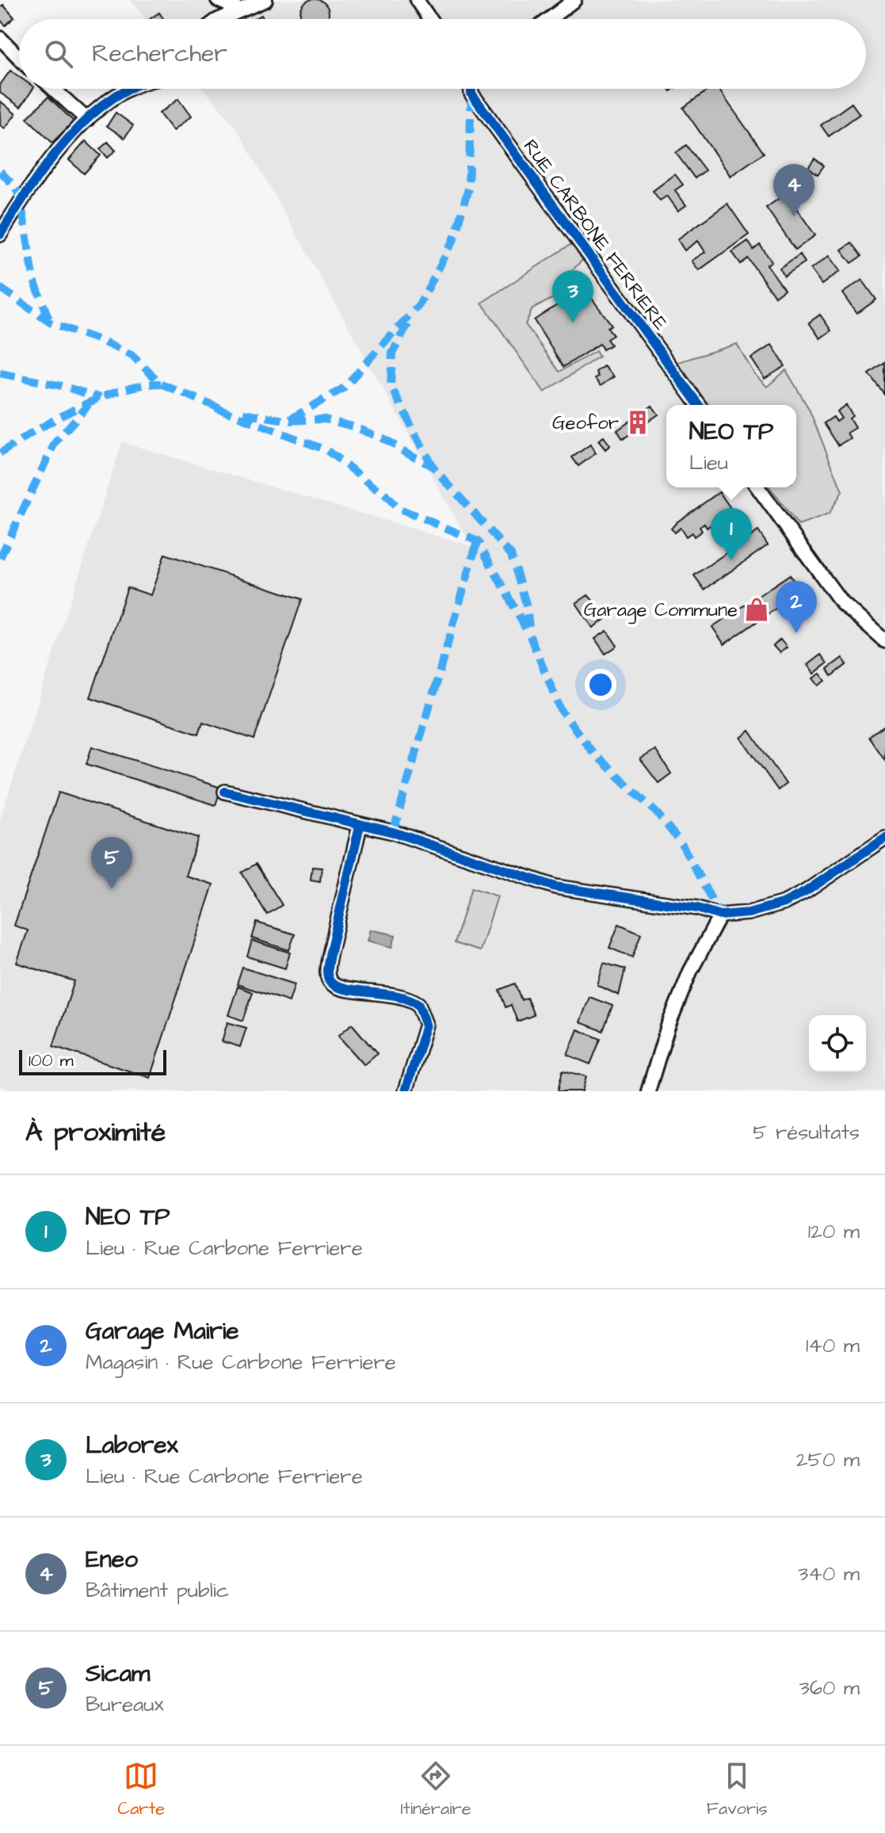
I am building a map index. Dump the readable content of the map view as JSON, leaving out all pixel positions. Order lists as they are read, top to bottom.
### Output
{
  "streets": {
    "street": ["RUE CARBONE FERRIERE"]
  },
  "places": {
    "building": ["Geofor"],
    "shop": ["Garage Commune"]
  },
  "scale_bar": "100 m",
  "page": {
    "search": "Rechercher",
    "pins": [
      "4",
      "3",
      "1",
      "2",
      "5"
    ],
    "popup": ["NEO TP", "Lieu"],
    "scale": "100 m",
    "heading": ["À proximité", "5 résultats"],
    "list": [
      {
        "mark": "1",
        "name": "NEO TP",
        "note": "Lieu · Rue Carbone Ferriere",
        "value": "120 m"
      },
      {
        "mark": "2",
        "name": "Garage Mairie",
        "note": "Magasin · Rue Carbone Ferriere",
        "value": "140 m"
      },
      {
        "mark": "3",
        "name": "Laborex",
        "note": "Lieu · Rue Carbone Ferriere",
        "value": "250 m"
      },
      {
        "mark": "4",
        "name": "Eneo",
        "note": "Bâtiment public",
        "value": "340 m"
      },
      {
        "mark": "5",
        "name": "Sicam",
        "note": "Bureaux",
        "value": "360 m"
      }
    ],
    "nav": ["Carte", "Itinéraire", "Favoris"]
  }
}
